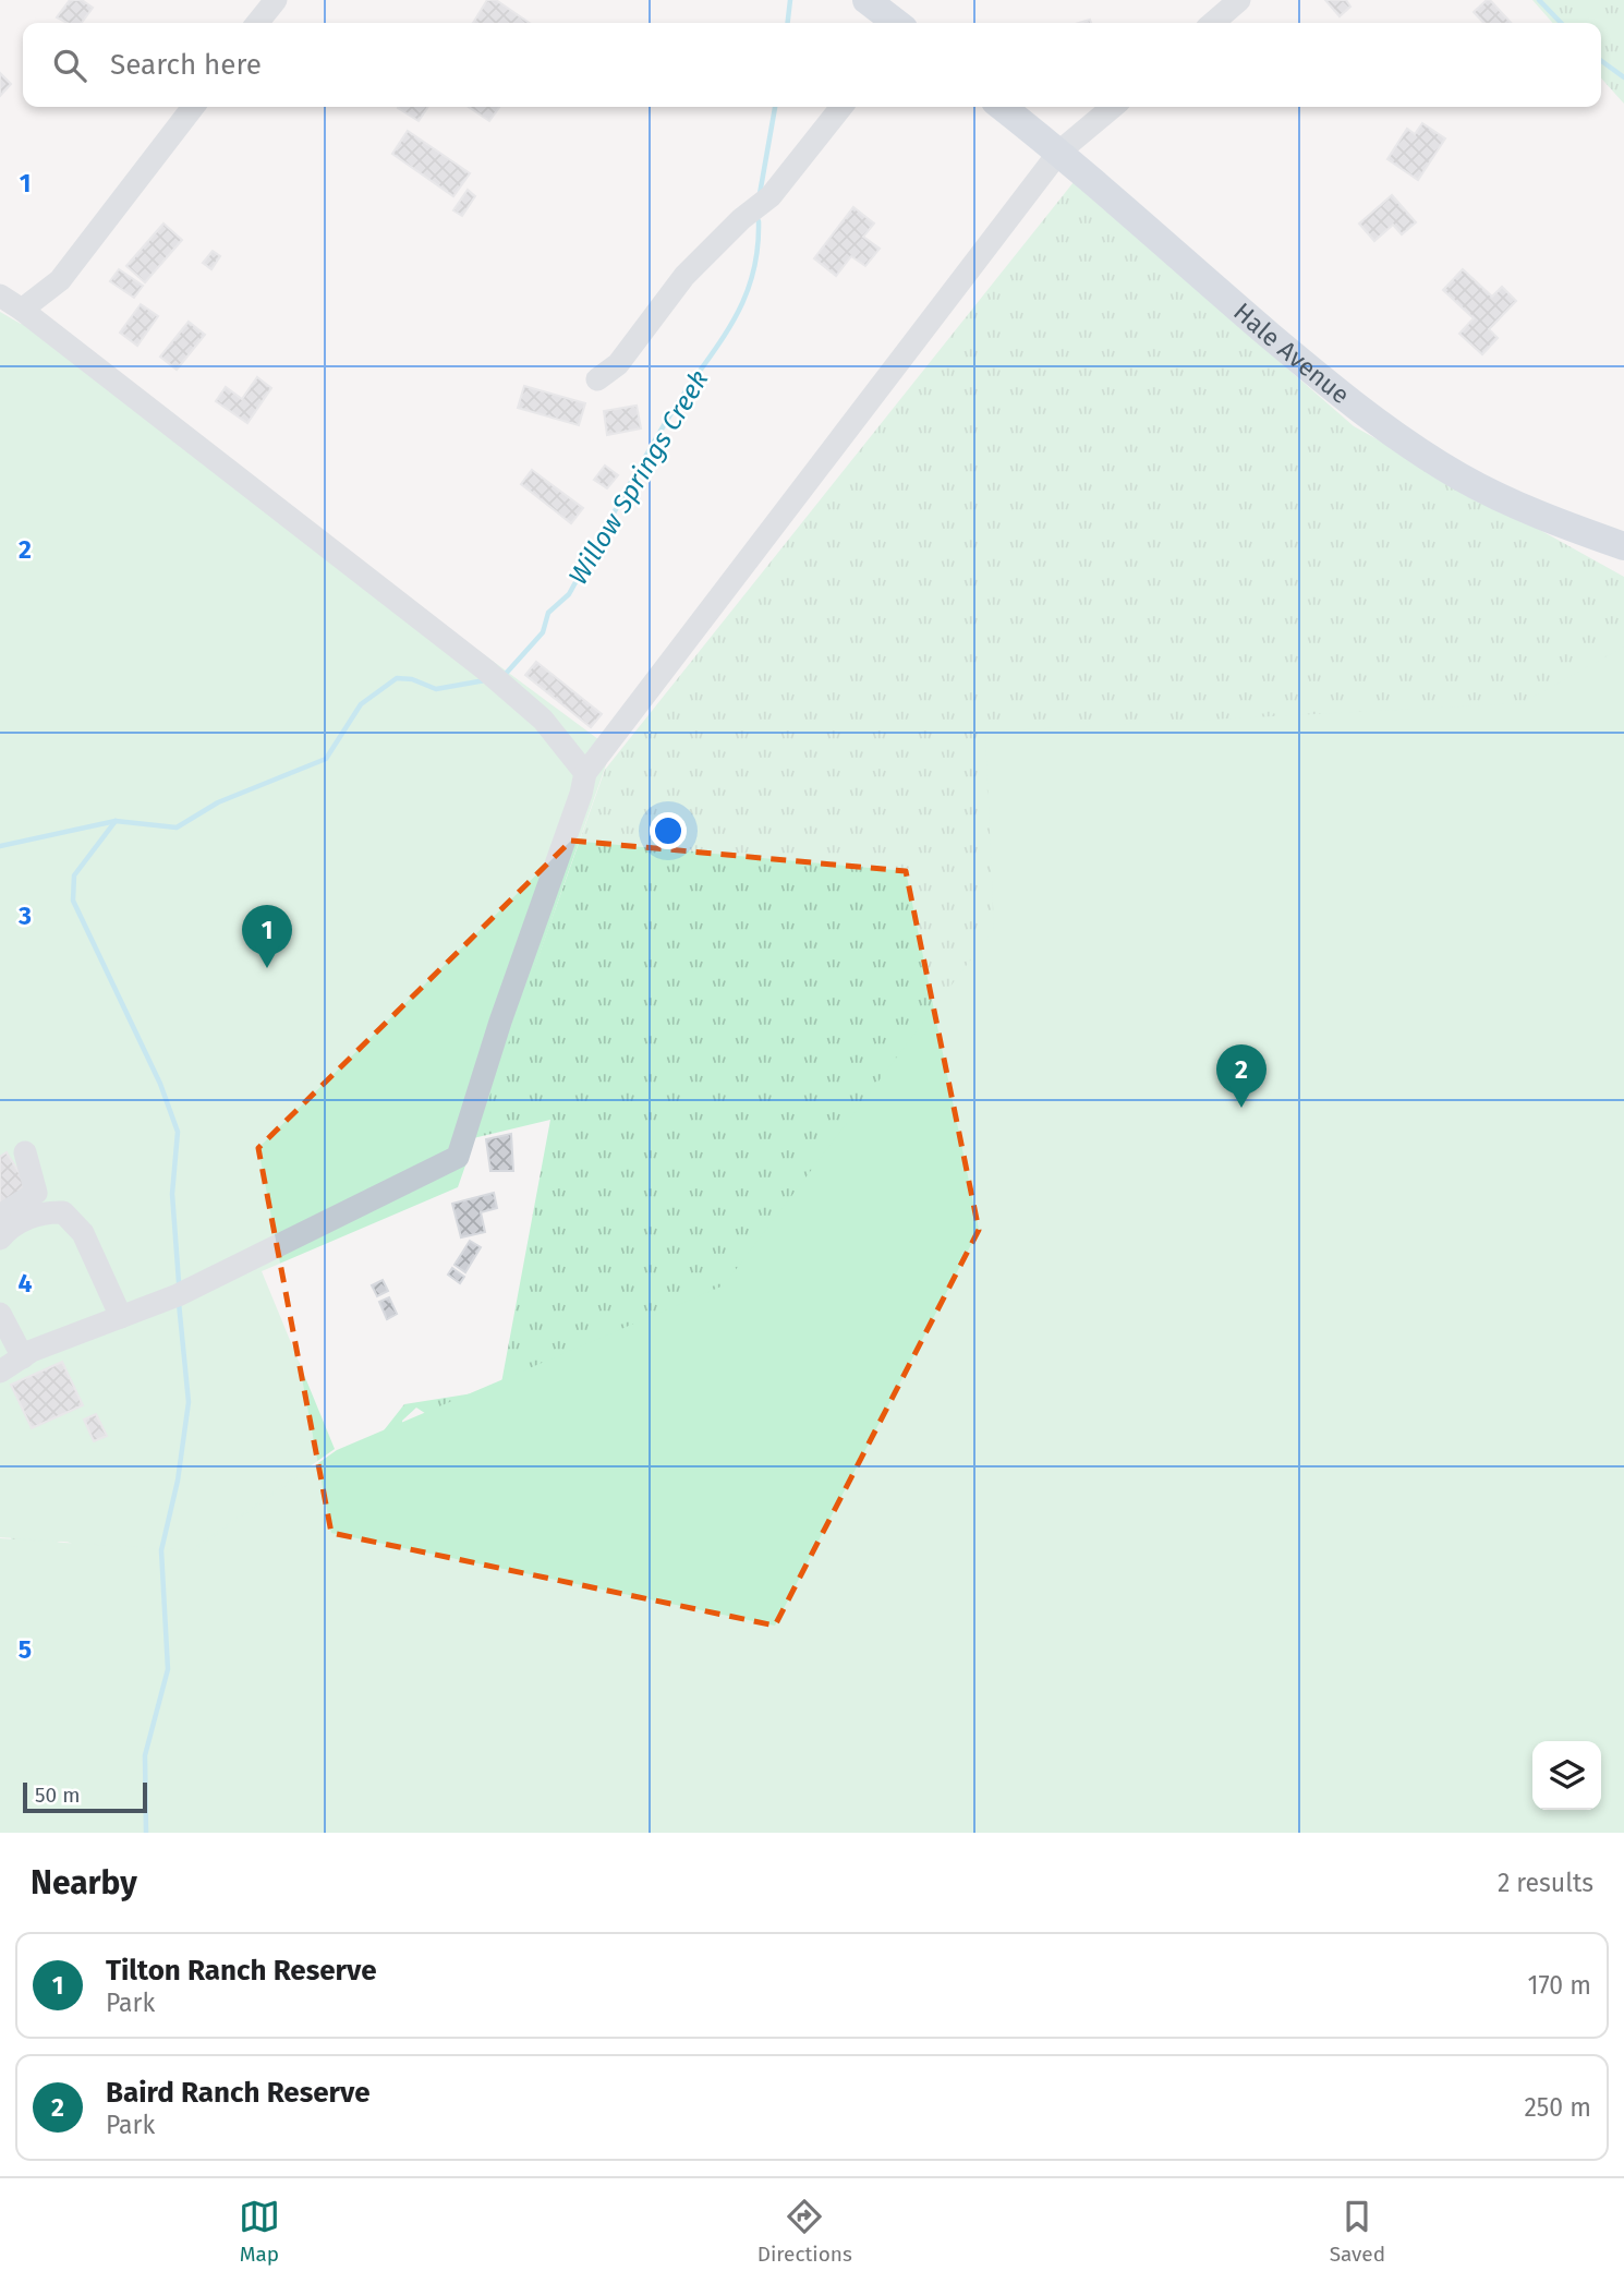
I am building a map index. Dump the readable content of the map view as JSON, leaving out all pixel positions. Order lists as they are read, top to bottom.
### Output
{
  "streets": {
    "main road": ["Hale Avenue"]
  },
  "water": ["Willow Springs Creek"],
  "scale_bar": "50 m",
  "page": {
    "search": "Search here",
    "pins": ["1", "2"],
    "scale": "50 m",
    "heading": ["Nearby", "2 results"],
    "list": [
      {
        "mark": "1",
        "name": "Tilton Ranch Reserve",
        "note": "Park",
        "value": "170 m"
      },
      {
        "mark": "2",
        "name": "Baird Ranch Reserve",
        "note": "Park",
        "value": "250 m"
      }
    ],
    "nav": ["Map", "Directions", "Saved"]
  },
  "grid": {
    "rows": [
      "1",
      "2",
      "3",
      "4",
      "5"
    ]
  }
}
